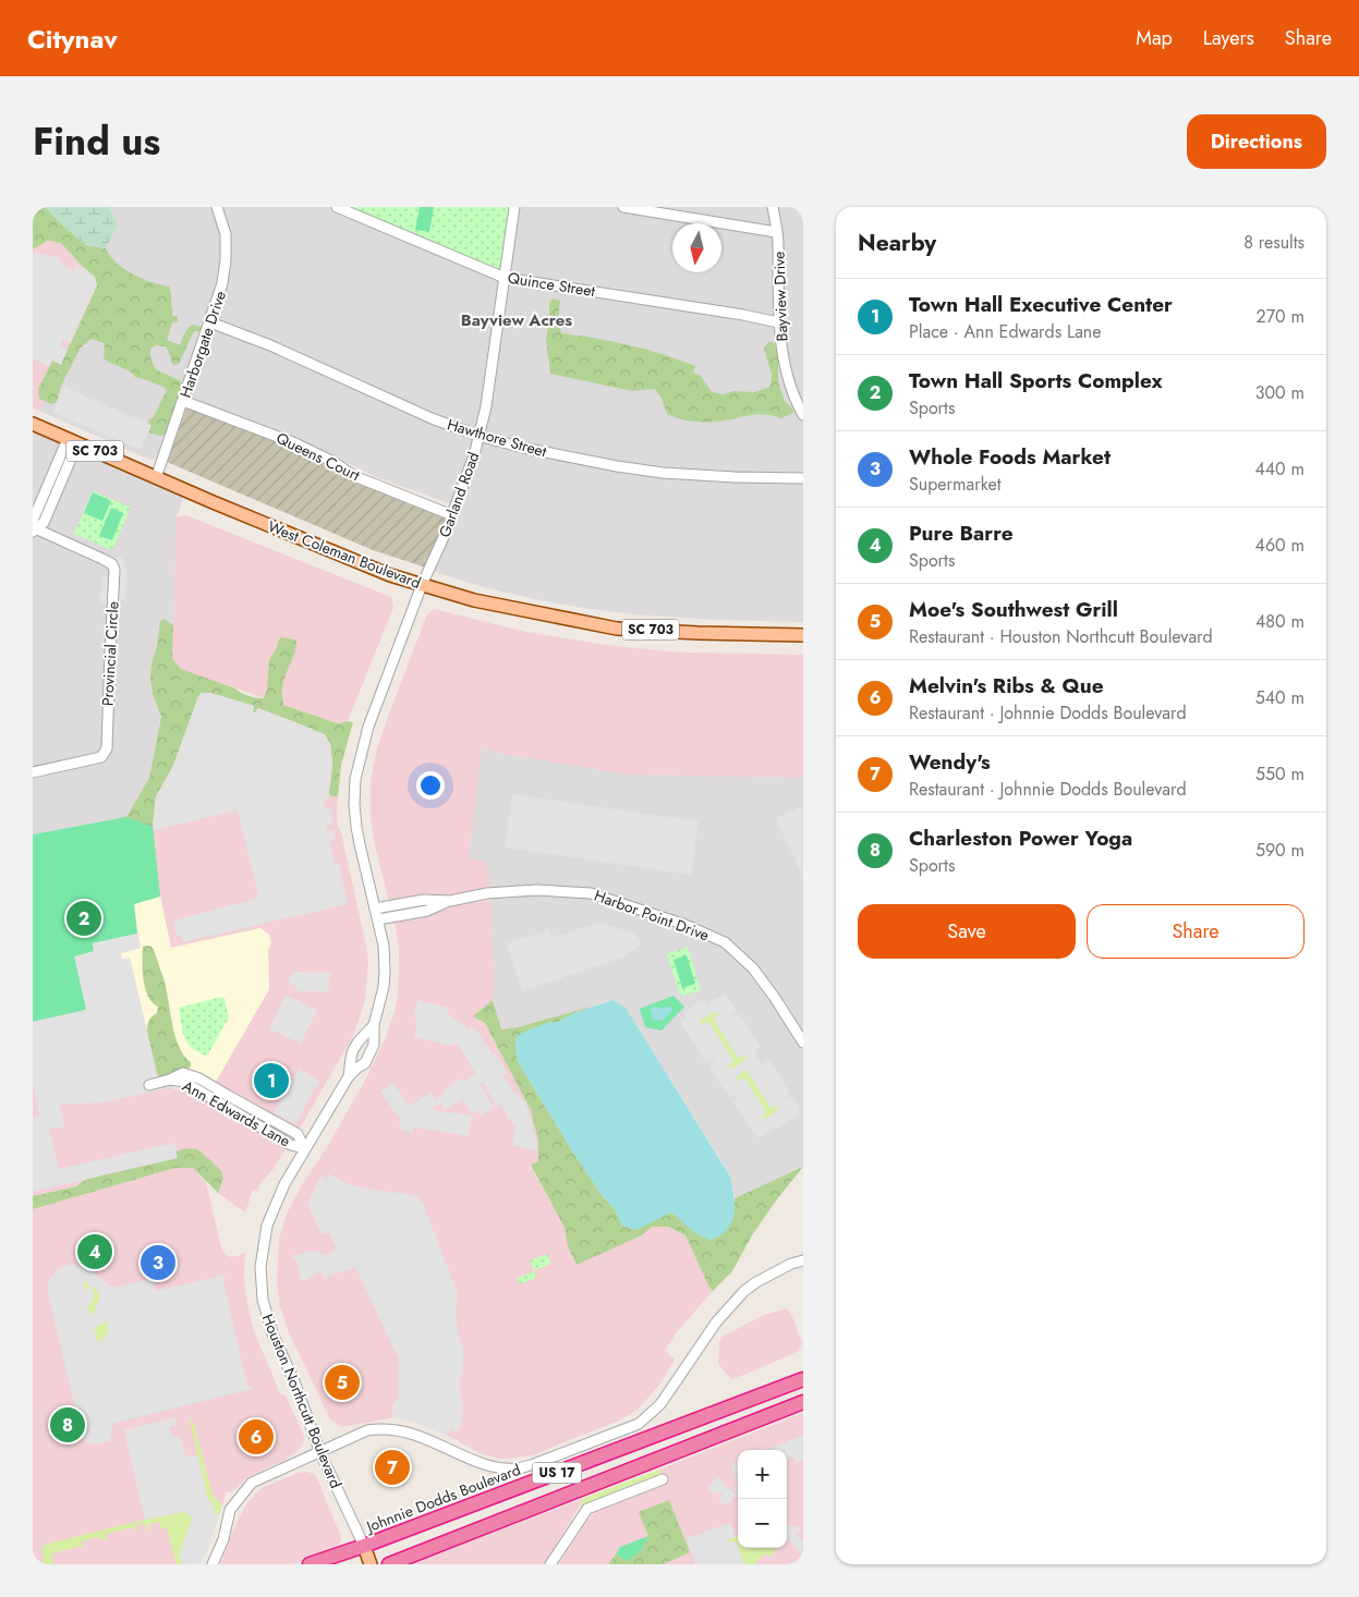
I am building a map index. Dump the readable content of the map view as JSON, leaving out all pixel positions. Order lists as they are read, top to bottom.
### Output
{
  "streets": {
    "highway": ["US 17", "Johnnie Dodds Boulevard"],
    "main road": ["SC 703", "West Coleman Boulevard"],
    "street": [
      "Quince Street",
      "Bayview Drive",
      "Harborgate Drive",
      "Hawthore Street",
      "Queens Court",
      "Garland Road",
      "Provincial Circle",
      "Harbor Point Drive",
      "Ann Edwards Lane",
      "Houston Northcutt Boulevard"
    ]
  },
  "crossings": [
    ["Quince Street", "Bayview Drive"],
    ["Quince Street", "Garland Road"],
    ["Harborgate Drive", "Hawthore Street"],
    ["Harborgate Drive", "Queens Court"],
    ["Harborgate Drive", "West Coleman Boulevard"],
    ["Hawthore Street", "Garland Road"],
    ["Queens Court", "Garland Road"],
    ["Garland Road", "West Coleman Boulevard"],
    ["Garland Road", "Houston Northcutt Boulevard"],
    ["West Coleman Boulevard", "Provincial Circle"],
    ["West Coleman Boulevard", "Houston Northcutt Boulevard"],
    ["Harbor Point Drive", "Houston Northcutt Boulevard"],
    ["Ann Edwards Lane", "Houston Northcutt Boulevard"],
    ["Houston Northcutt Boulevard", "Johnnie Dodds Boulevard"]
  ],
  "districts": ["Bayview Acres"],
  "north": "bottom",
  "page": {
    "header": "Citynav",
    "nav": ["Map", "Layers", "Share"],
    "title": "Find us",
    "buttons": [
      "Directions",
      ["Save", "Share"]
    ],
    "heading": ["Nearby", "8 results"],
    "list": [
      {
        "mark": "1",
        "name": "Town Hall Executive Center",
        "note": "Place · Ann Edwards Lane",
        "value": "270 m"
      },
      {
        "mark": "2",
        "name": "Town Hall Sports Complex",
        "note": "Sports",
        "value": "300 m"
      },
      {
        "mark": "3",
        "name": "Whole Foods Market",
        "note": "Supermarket",
        "value": "440 m"
      },
      {
        "mark": "4",
        "name": "Pure Barre",
        "note": "Sports",
        "value": "460 m"
      },
      {
        "mark": "5",
        "name": "Moe's Southwest Grill",
        "note": "Restaurant · Houston Northcutt Boulevard",
        "value": "480 m"
      },
      {
        "mark": "6",
        "name": "Melvin's Ribs & Que",
        "note": "Restaurant · Johnnie Dodds Boulevard",
        "value": "540 m"
      },
      {
        "mark": "7",
        "name": "Wendy's",
        "note": "Restaurant · Johnnie Dodds Boulevard",
        "value": "550 m"
      },
      {
        "mark": "8",
        "name": "Charleston Power Yoga",
        "note": "Sports",
        "value": "590 m"
      }
    ],
    "pins": [
      "2",
      "1",
      "4",
      "3",
      "5",
      "8",
      "6",
      "7"
    ],
    "map_buttons": ["+", "−"]
  }
}
